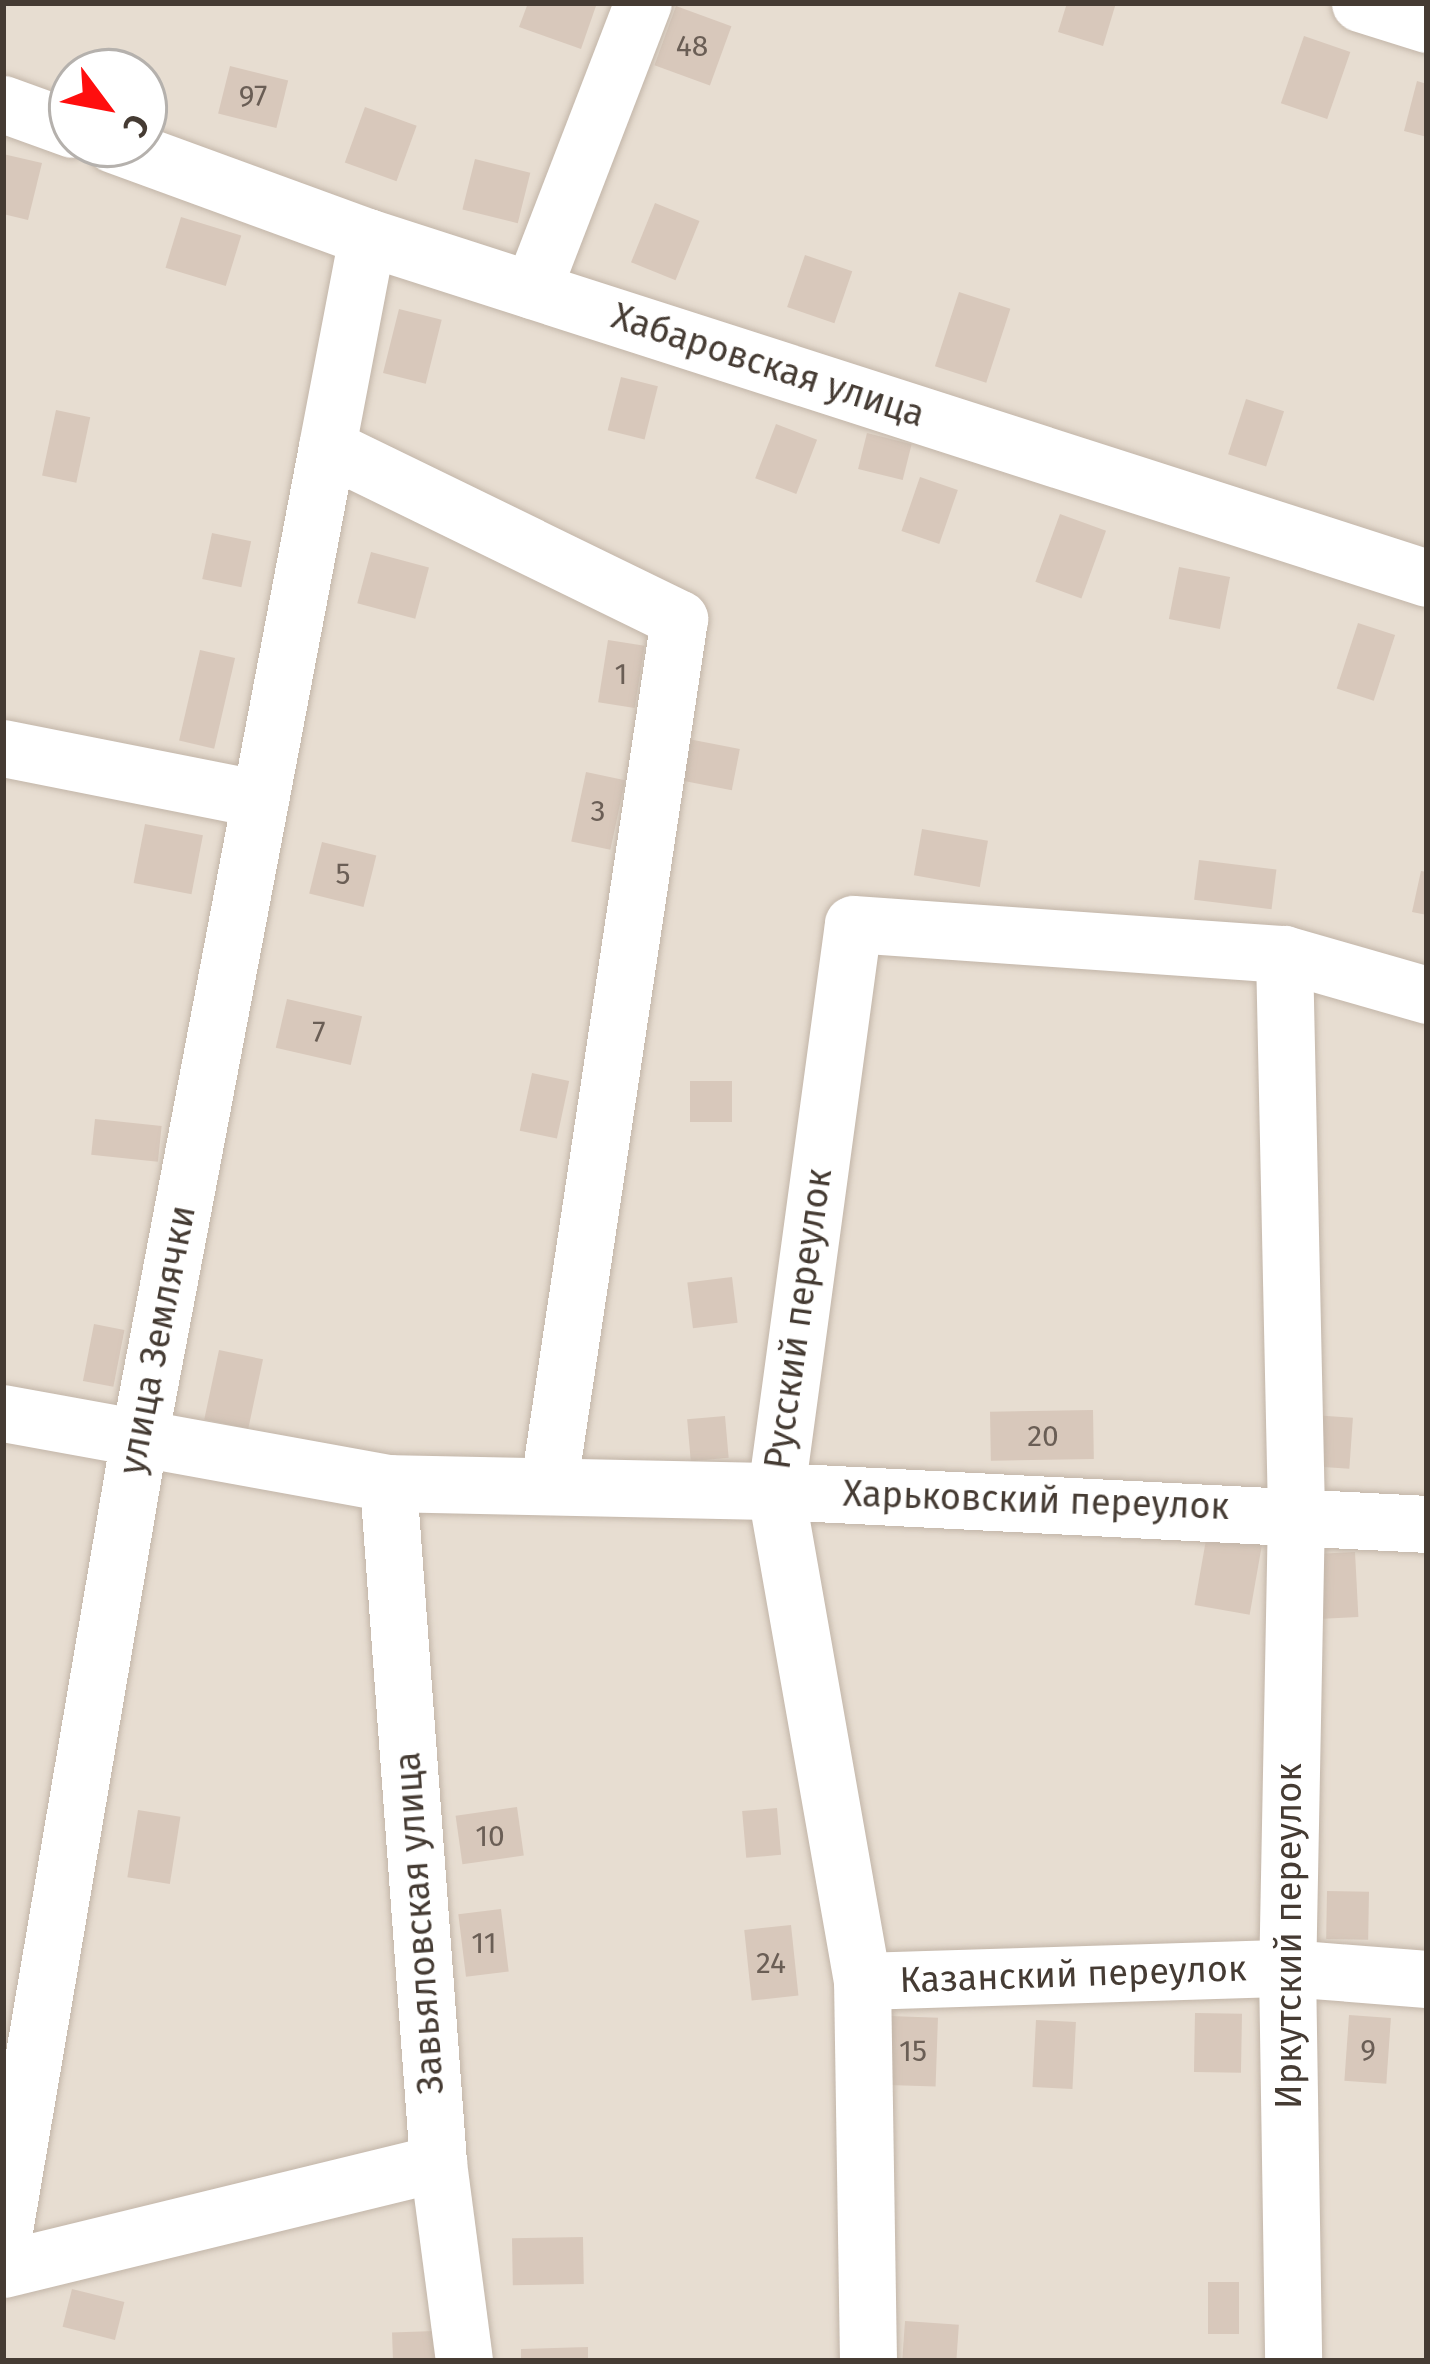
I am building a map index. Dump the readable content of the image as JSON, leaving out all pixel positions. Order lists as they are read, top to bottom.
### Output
{
  "streets": {
    "street": [
      "Хабаровская улица",
      "Русский переулок",
      "улица Землячки",
      "Харьковский переулок",
      "Завьяловская улица",
      "Иркутский переулок",
      "Казанский переулок"
    ]
  },
  "crossings": [
    ["Хабаровская улица", "улица Землячки"],
    ["Русский переулок", "Харьковский переулок"],
    ["Русский переулок", "Иркутский переулок"],
    ["Русский переулок", "Казанский переулок"],
    ["улица Землячки", "Харьковский переулок"],
    ["Харьковский переулок", "Завьяловская улица"],
    ["Харьковский переулок", "Иркутский переулок"],
    ["Иркутский переулок", "Казанский переулок"]
  ],
  "house_numbers": [
    "48",
    "97",
    "1",
    "3",
    "5",
    "7",
    "20",
    "10",
    "11",
    "24",
    "9",
    "15"
  ],
  "north": "bottom right"
}
